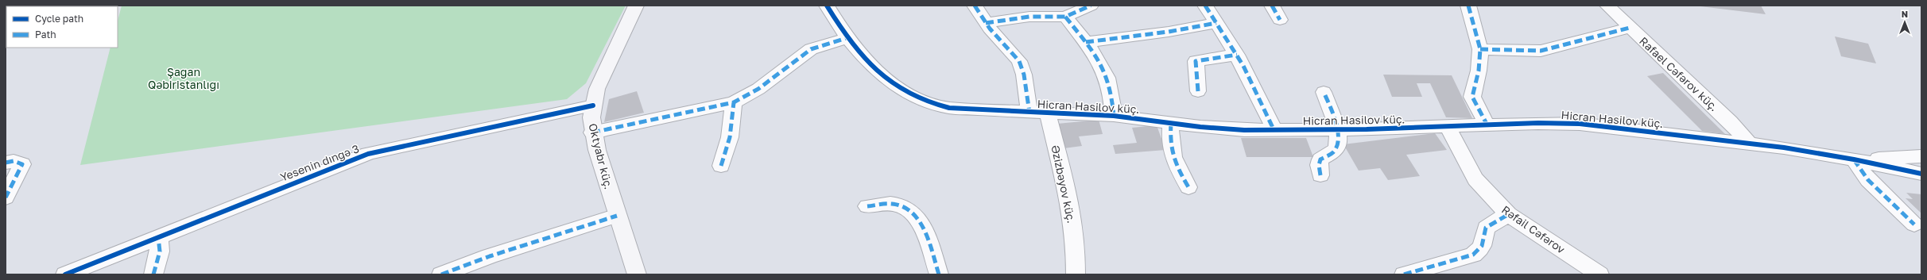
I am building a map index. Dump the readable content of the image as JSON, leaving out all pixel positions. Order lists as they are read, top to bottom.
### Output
{
  "streets": {
    "street": [
      "Rafael Cəfərov küç.",
      "Hicran Hasilov küç.",
      "Oktyabr küç.",
      "Yesenin dıngə 3",
      "Əzizbəyov küç.",
      "Rəfail Cəfərov"
    ]
  },
  "crossings": [
    ["Rafael Cəfərov küç.", "Hicran Hasilov küç."],
    ["Hicran Hasilov küç.", "Əzizbəyov küç."],
    ["Hicran Hasilov küç.", "Rəfail Cəfərov"],
    ["Oktyabr küç.", "Yesenin dıngə 3"]
  ],
  "parks": ["Şağan Qəbiristanlığı"],
  "legend": ["Cycle path", "Path"],
  "north": "top"
}
